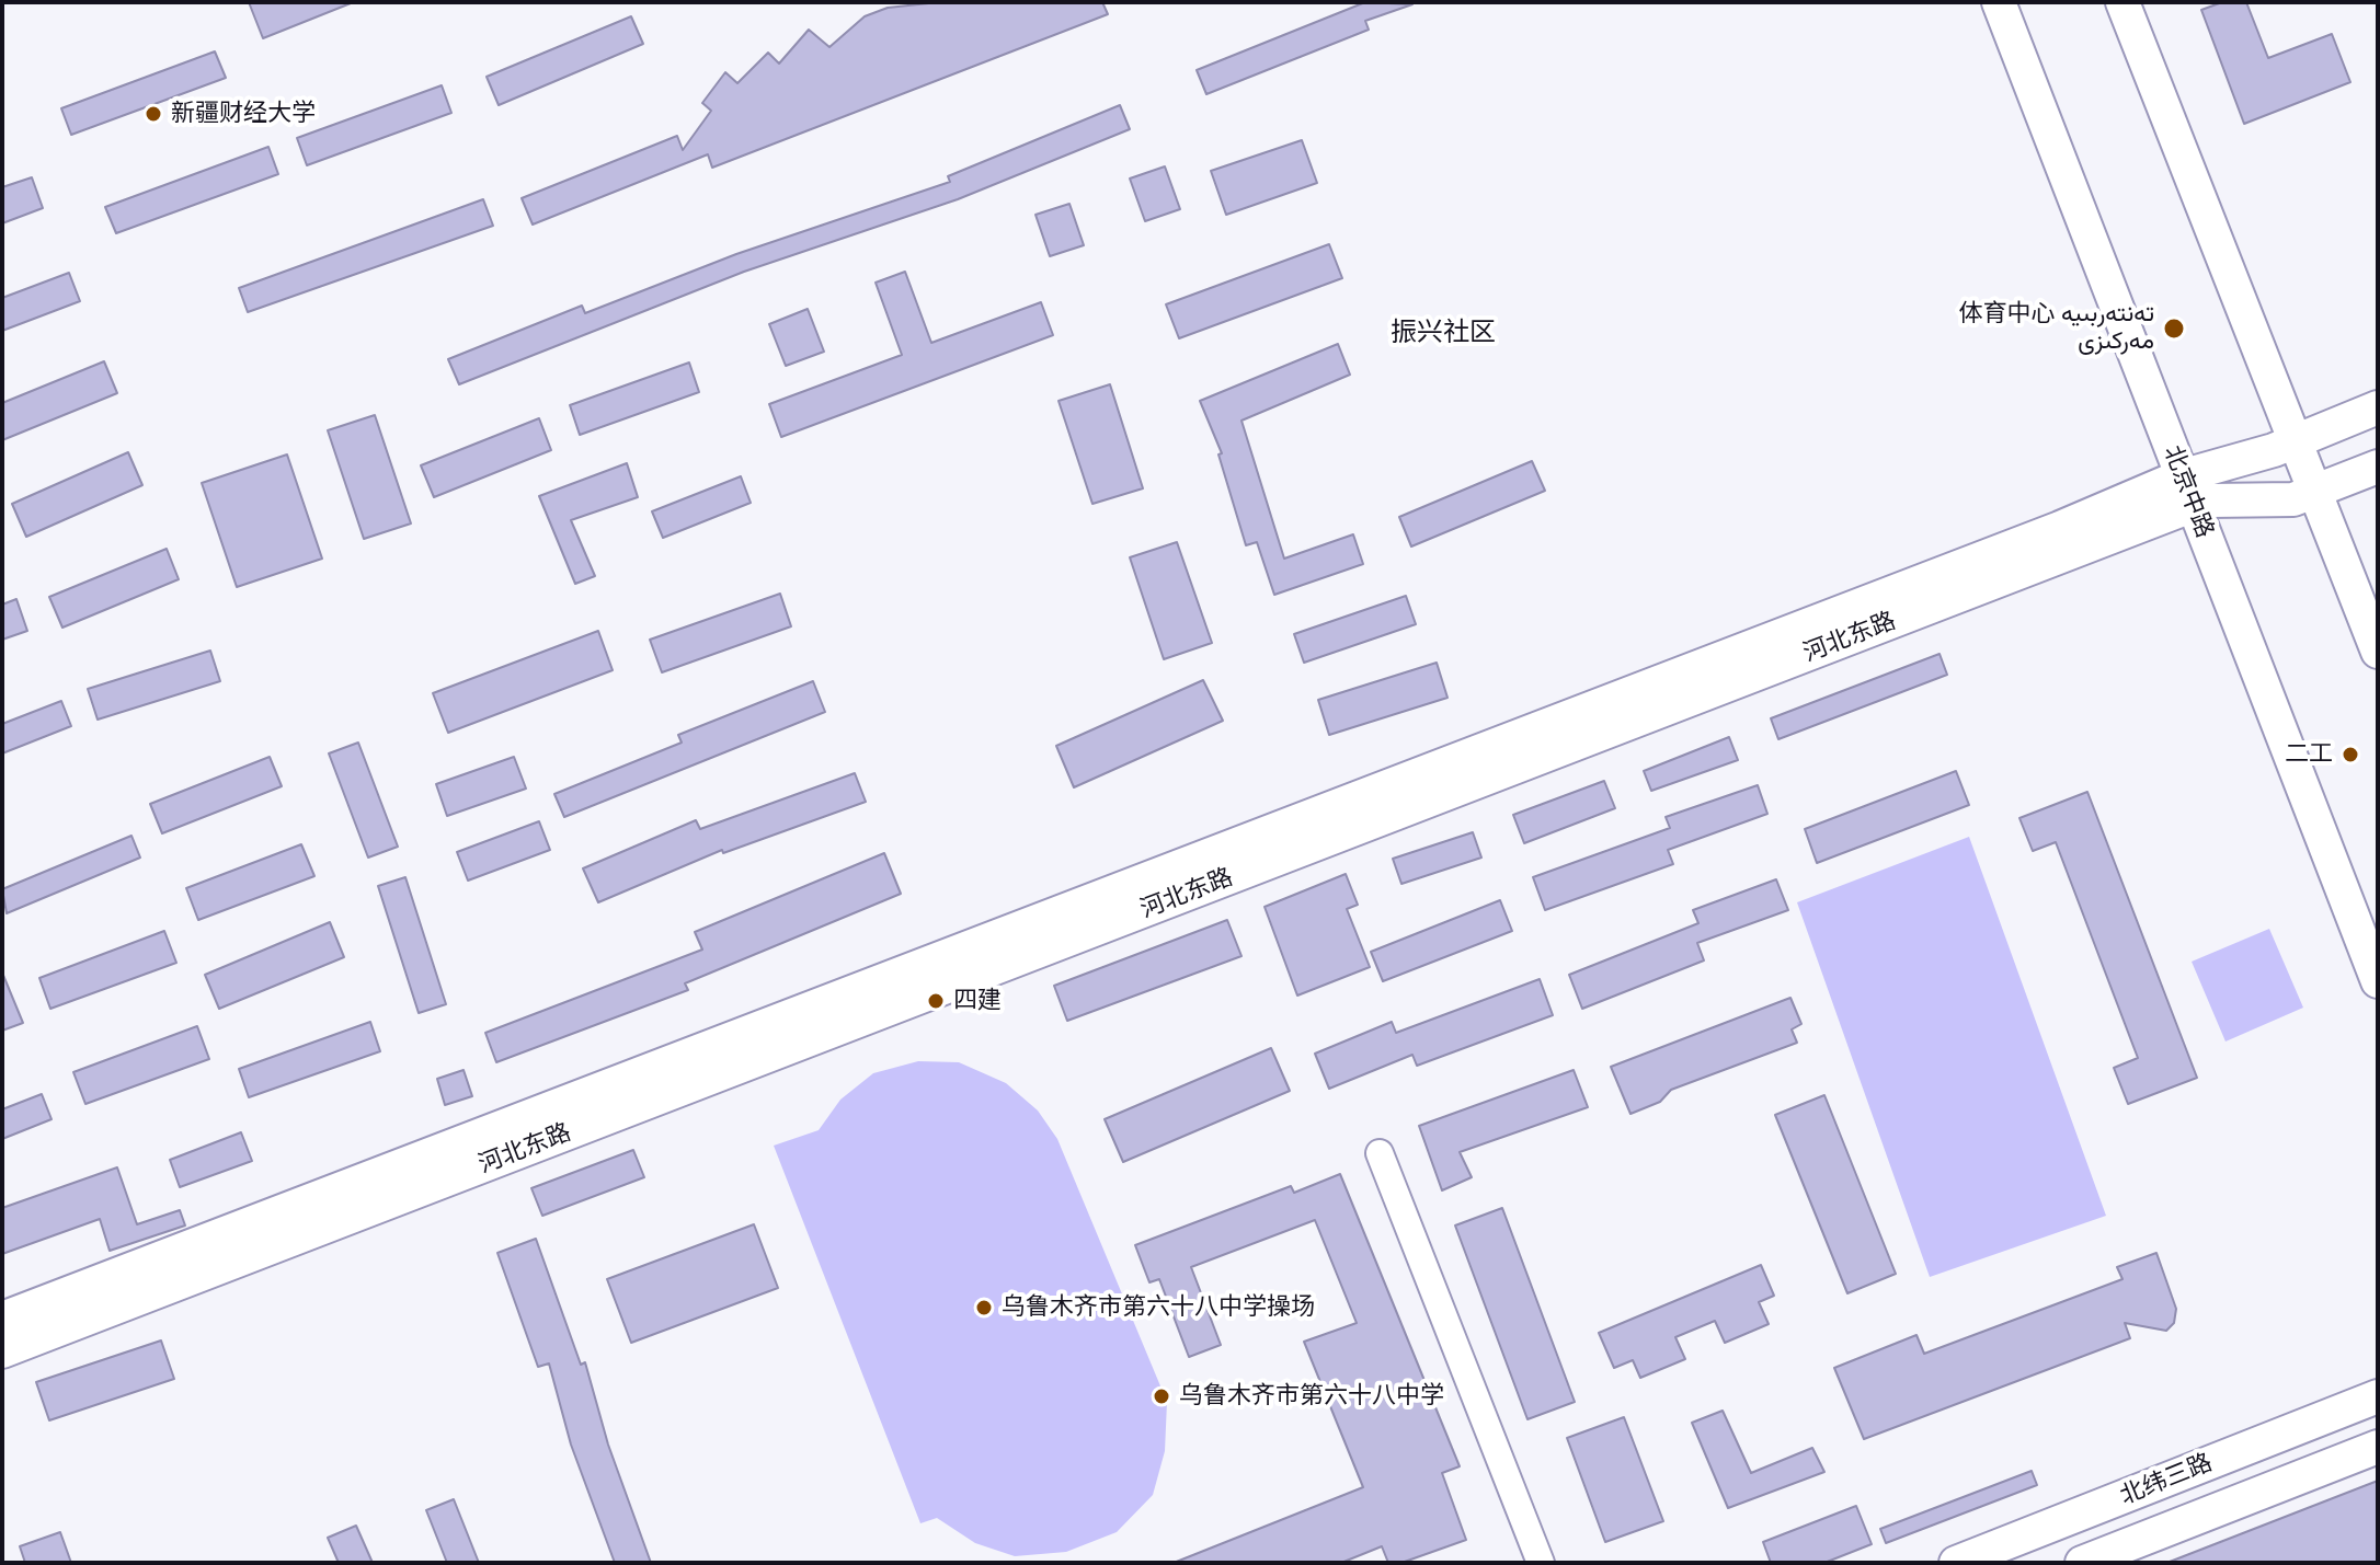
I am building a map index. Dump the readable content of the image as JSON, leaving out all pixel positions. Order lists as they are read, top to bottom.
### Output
{
  "streets": {
    "main road": ["北京中路", "河北东路", "北纬三路"]
  },
  "crossings": [
    ["北京中路", "河北东路"]
  ],
  "districts": ["振兴社区"],
  "places": [
    "新疆财经大学",
    "体育中心 تەنتەربىيە مەركىزى",
    "二工",
    "四建",
    "乌鲁木齐市第六十八中学操场",
    "乌鲁木齐市第六十八中学"
  ]
}
